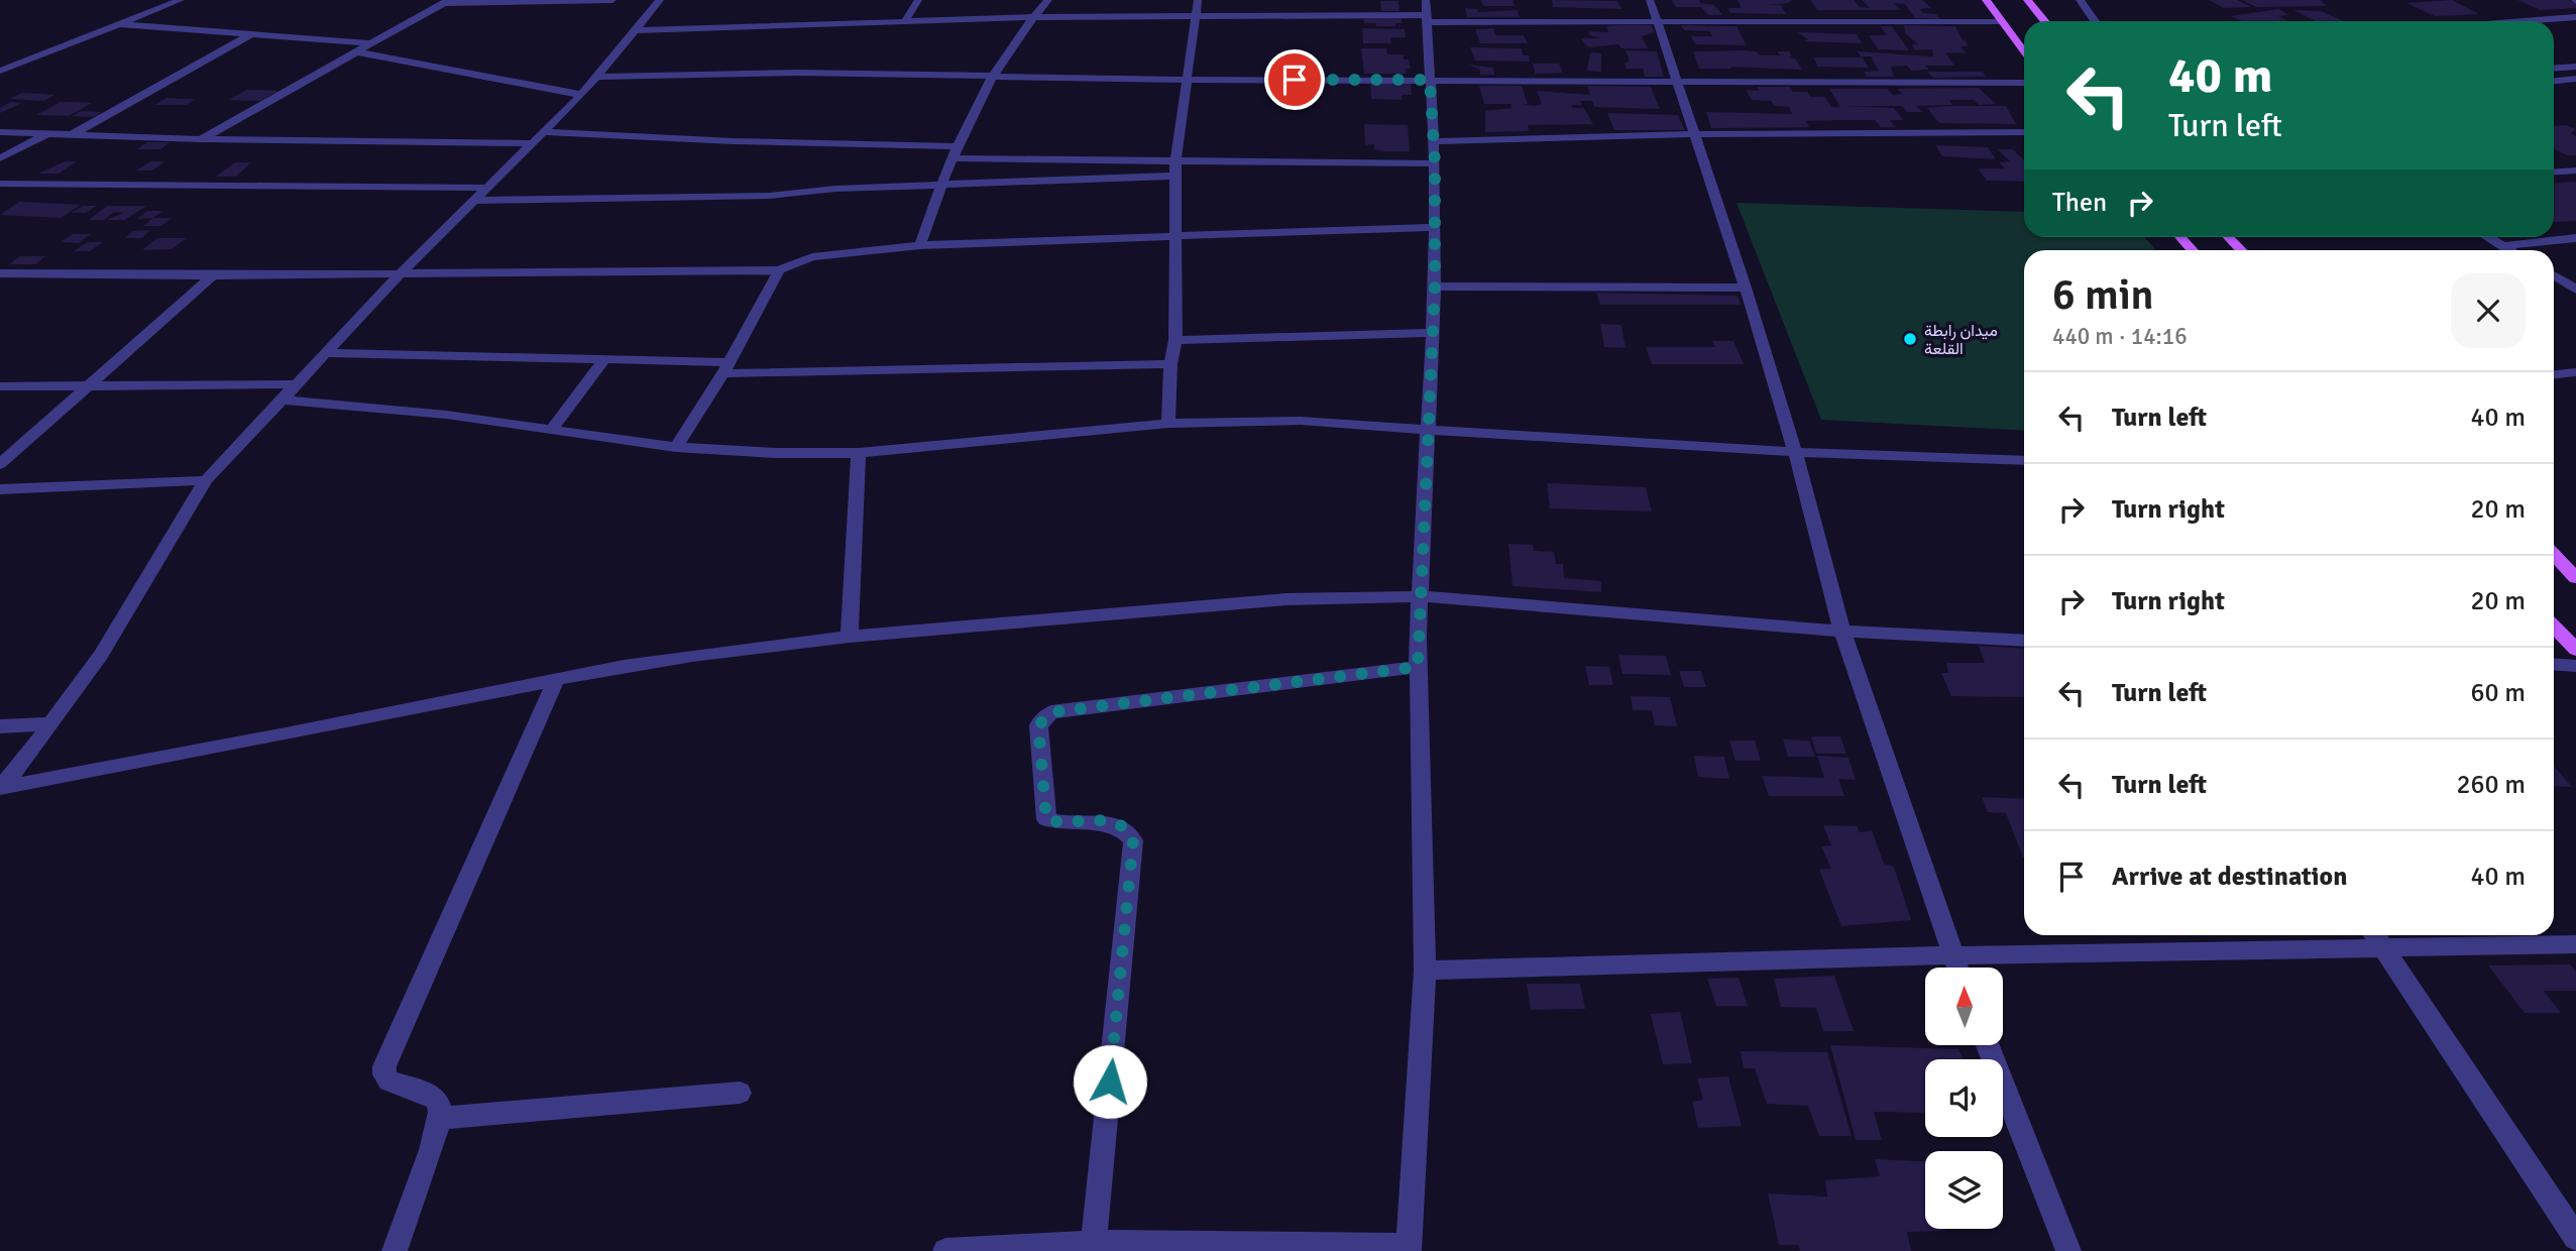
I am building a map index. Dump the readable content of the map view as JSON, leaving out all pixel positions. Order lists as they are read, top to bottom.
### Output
{
  "places": ["ميدان رابطة القلعة"],
  "north": "top",
  "page": {
    "turn": ["40 m", "Turn left"],
    "then": "Then",
    "heading": ["6 min", "440 m · 14:16"],
    "list": [
      {
        "name": "Turn left",
        "value": "40 m"
      },
      {
        "name": "Turn right",
        "value": "20 m"
      },
      {
        "name": "Turn right",
        "value": "20 m"
      },
      {
        "name": "Turn left",
        "value": "60 m"
      },
      {
        "name": "Turn left",
        "value": "260 m"
      },
      {
        "name": "Arrive at destination",
        "value": "40 m"
      }
    ]
  }
}
